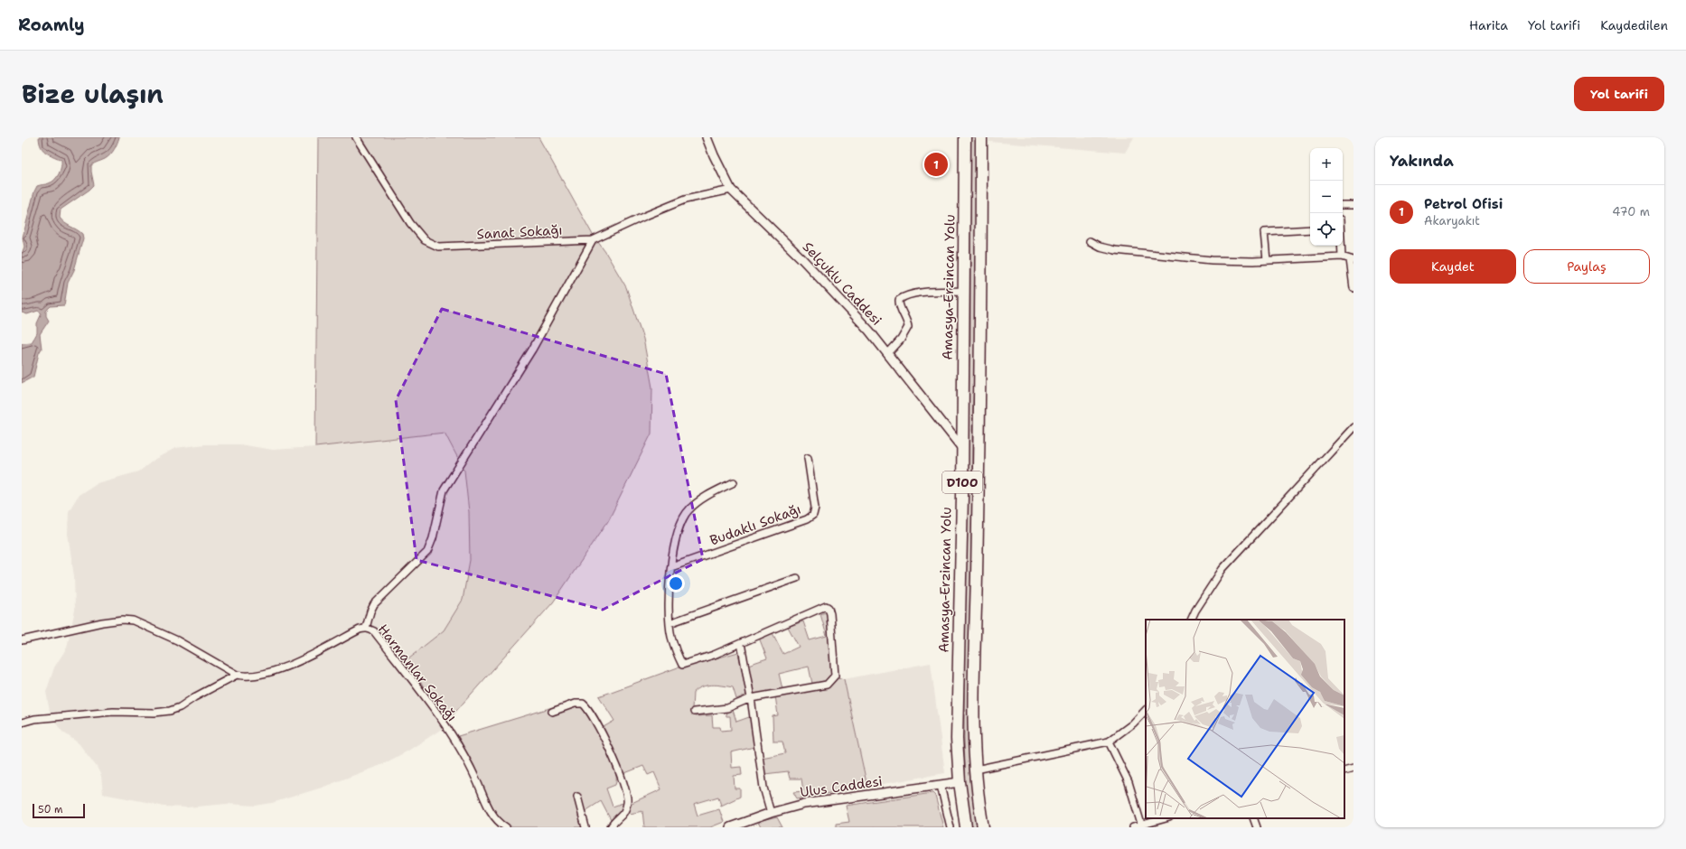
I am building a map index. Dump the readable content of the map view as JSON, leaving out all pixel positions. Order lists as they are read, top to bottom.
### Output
{
  "streets": {
    "highway": ["Amasya-Erzincan Yolu", "D100"],
    "street": [
      "Sanat Sokağı",
      "Selçuklu Caddesi",
      "Budaklı Sokağı",
      "Harmanlar Sokağı",
      "Ulus Caddesi"
    ]
  },
  "crossings": [
    ["Sanat Sokağı", "Selçuklu Caddesi"],
    ["Selçuklu Caddesi", "Amasya-Erzincan Yolu"],
    ["Amasya-Erzincan Yolu", "Ulus Caddesi"]
  ],
  "scale_bar": "50 m",
  "page": {
    "header": "Roamly",
    "nav": ["Harita", "Yol tarifi", "Kaydedilen"],
    "title": "Bize ulaşın",
    "buttons": [
      "Yol tarifi",
      ["Kaydet", "Paylaş"]
    ],
    "heading": "Yakında",
    "map_buttons": ["+", "−"],
    "pins": "1",
    "list": [
      {
        "mark": "1",
        "name": "Petrol Ofisi",
        "note": "Akaryakıt",
        "value": "470 m"
      }
    ],
    "scale": "50 m"
  }
}
